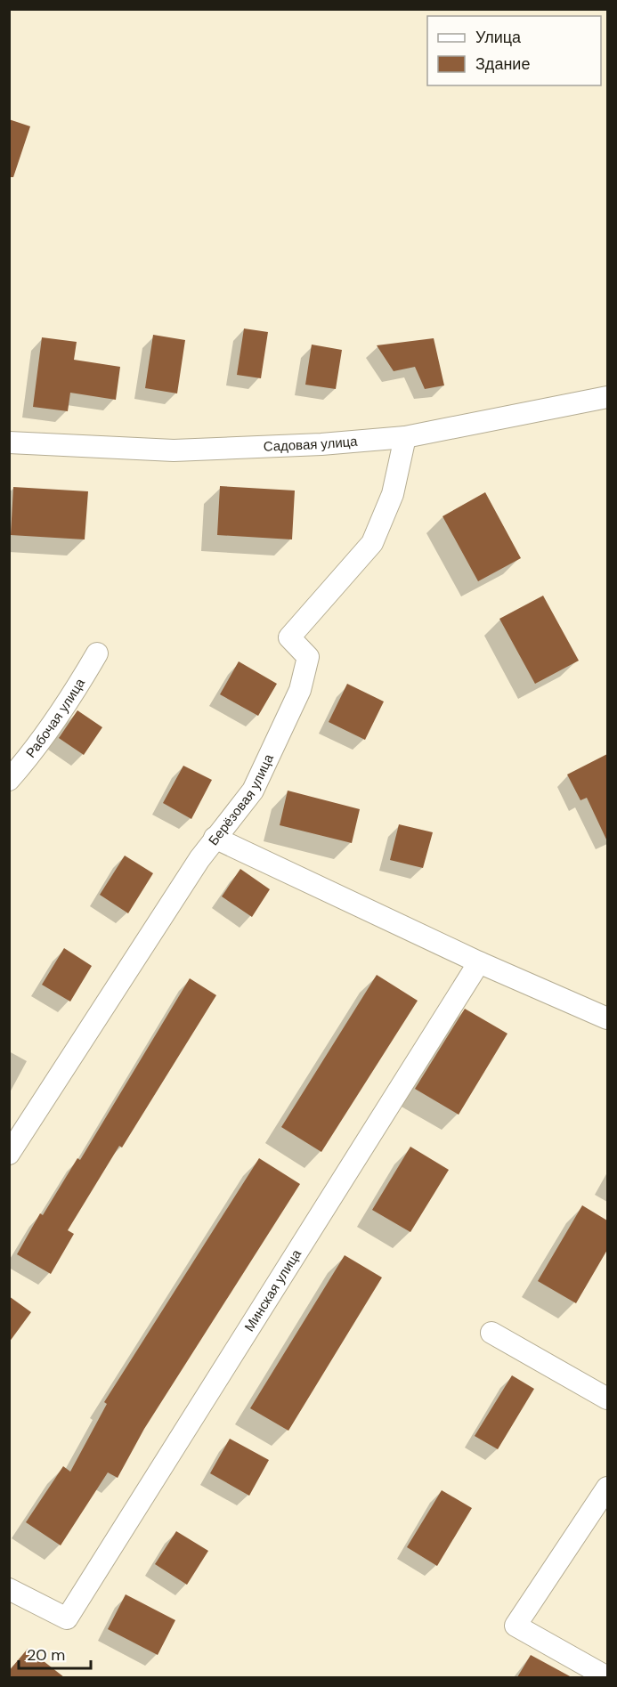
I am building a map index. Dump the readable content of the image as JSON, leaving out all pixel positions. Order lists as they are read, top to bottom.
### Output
{
  "streets": {
    "street": [
      "Садовая улица",
      "Рабочая улица",
      "Берёзовая улица",
      "Минская улица"
    ]
  },
  "crossings": [
    ["Садовая улица", "Берёзовая улица"]
  ],
  "legend": ["Улица", "Здание"],
  "scale_bar": "20 m"
}
